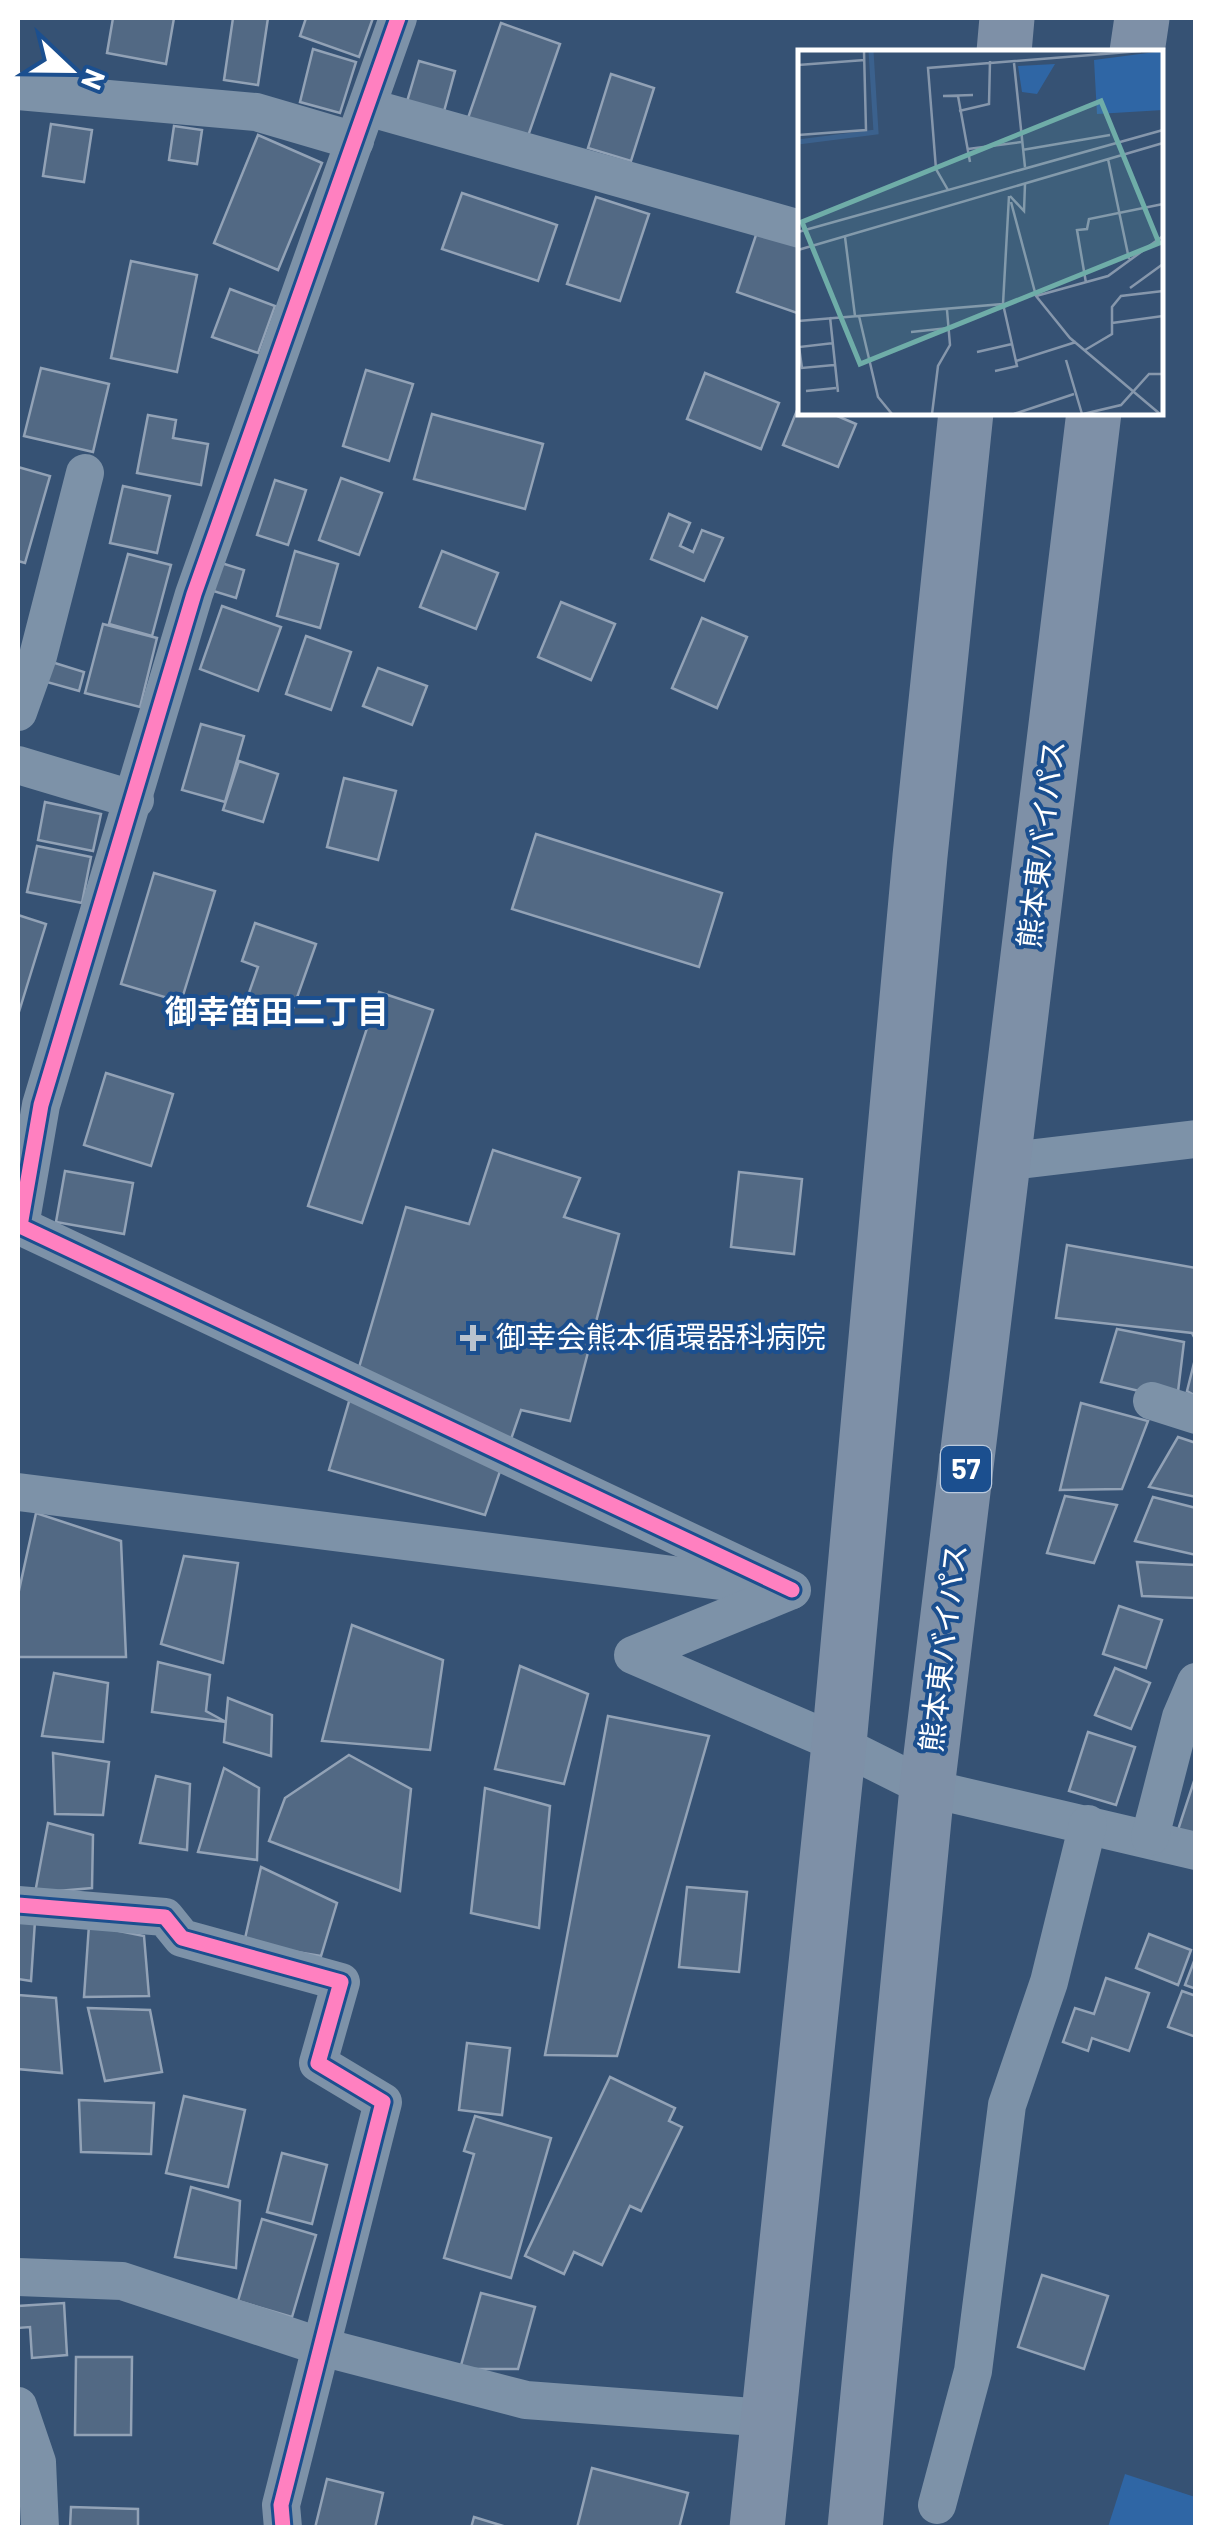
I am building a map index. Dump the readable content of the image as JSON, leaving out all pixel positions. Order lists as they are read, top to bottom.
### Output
{
  "streets": {
    "highway": ["熊本東バイパス", "57"]
  },
  "districts": ["御幸笛田二丁目"],
  "places": {
    "health": ["御幸会熊本循環器科病院"]
  },
  "north": "right"
}
